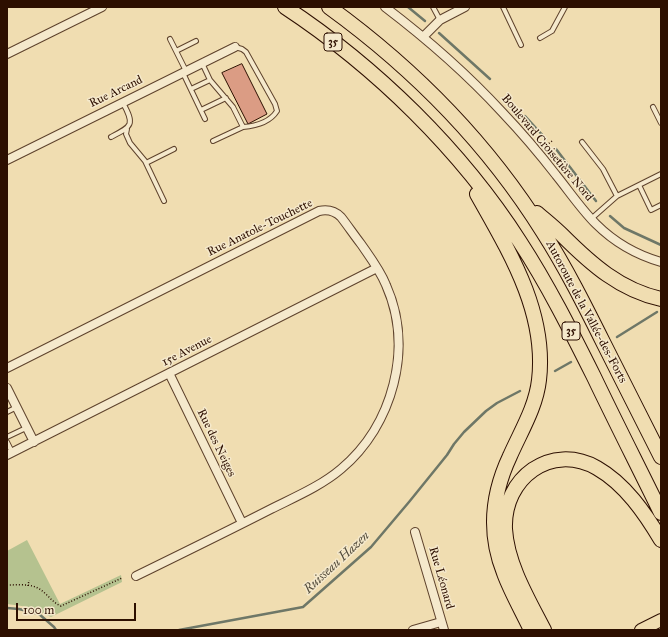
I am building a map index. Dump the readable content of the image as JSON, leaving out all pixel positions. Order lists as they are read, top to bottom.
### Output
{
  "streets": {
    "highway": ["35", "Autoroute de la Vallée-des-Forts"],
    "street": [
      "Rue Arcand",
      "Boulevard Croisetière Nord",
      "Rue Anatole-Touchette",
      "15e Avenue",
      "Rue des Neiges",
      "Rue Léonard"
    ]
  },
  "crossings": [
    ["Rue Anatole-Touchette", "15e Avenue"],
    ["Rue Anatole-Touchette", "Rue des Neiges"],
    ["15e Avenue", "Rue des Neiges"]
  ],
  "water": ["Ruisseau Hazen"],
  "scale_bar": "100 m"
}
